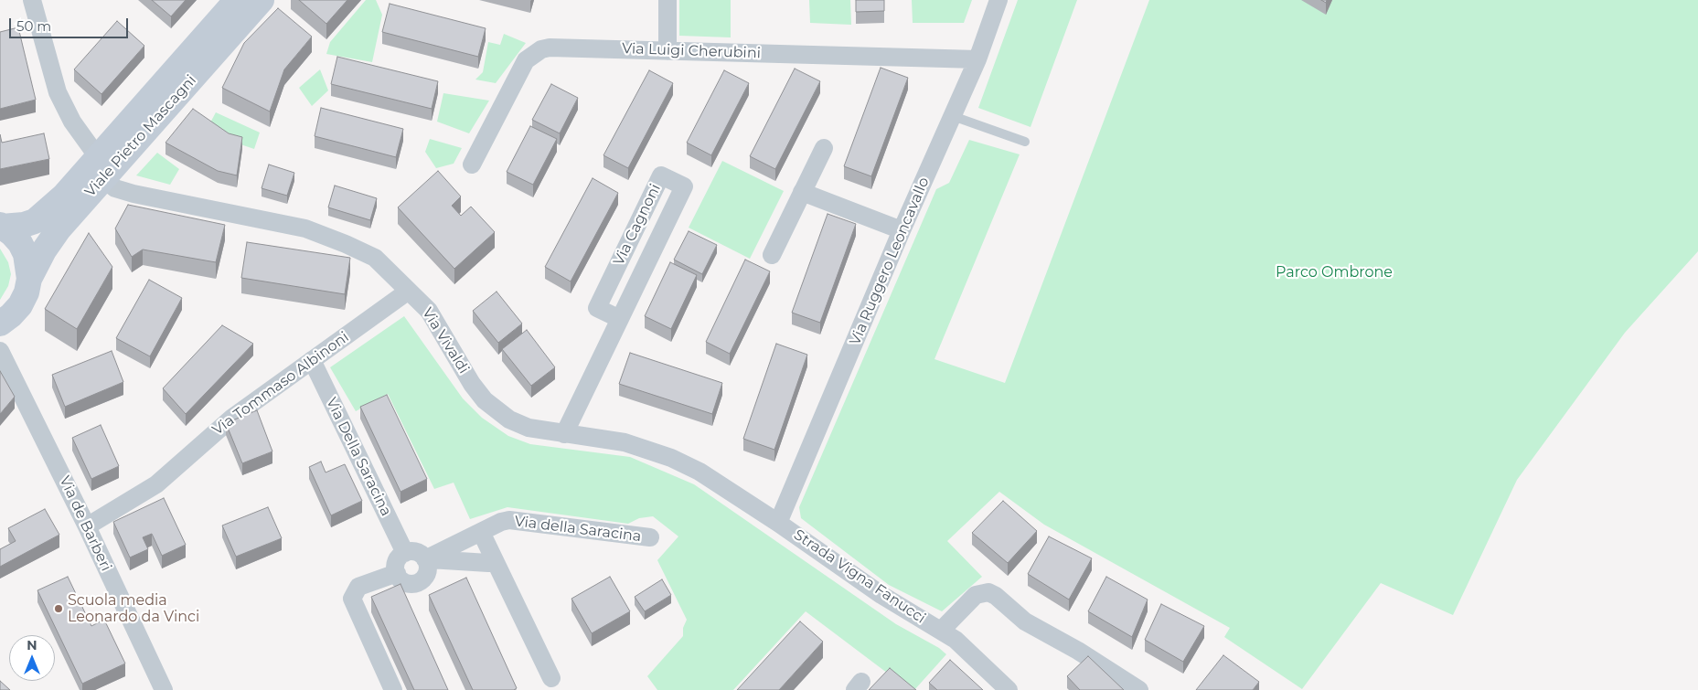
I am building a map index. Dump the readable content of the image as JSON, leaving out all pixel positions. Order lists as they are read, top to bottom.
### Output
{
  "streets": {
    "main road": ["Viale Pietro Mascagni"],
    "street": [
      "Via Luigi Cherubini",
      "Via Cagnoni",
      "Via Ruggero Leoncavallo",
      "Via Vivaldi",
      "Via Tommaso Albinoni",
      "Via Della Saracina",
      "Via de Barberi",
      "Via della Saracina",
      "Strada Vigna Fanucci"
    ]
  },
  "crossings": [
    ["Via Luigi Cherubini", "Via Ruggero Leoncavallo"],
    ["Viale Pietro Mascagni", "Via Vivaldi"],
    ["Via Cagnoni", "Via Vivaldi"],
    ["Via Ruggero Leoncavallo", "Via Vivaldi"],
    ["Via Ruggero Leoncavallo", "Strada Vigna Fanucci"],
    ["Via Vivaldi", "Via Tommaso Albinoni"],
    ["Via Vivaldi", "Strada Vigna Fanucci"],
    ["Via Tommaso Albinoni", "Via Della Saracina"],
    ["Via Tommaso Albinoni", "Via de Barberi"],
    ["Via Della Saracina", "Via della Saracina"]
  ],
  "parks": ["Parco Ombrone"],
  "places": ["Scuola media Leonardo da Vinci"],
  "scale_bar": "50 m",
  "north": "top"
}
